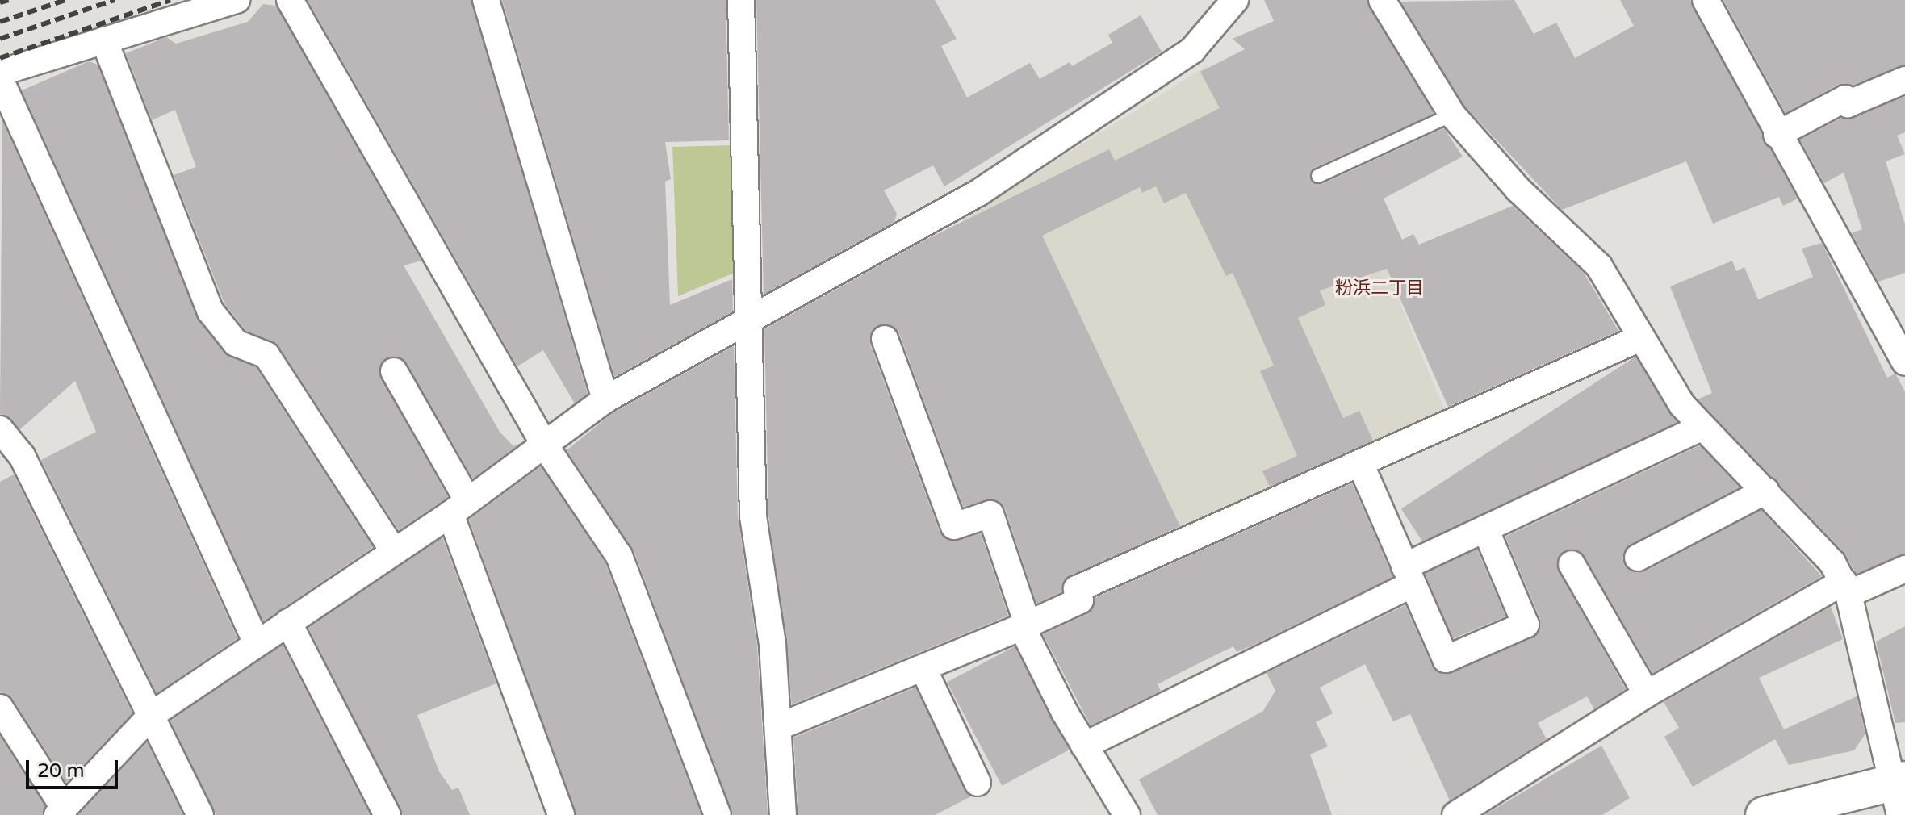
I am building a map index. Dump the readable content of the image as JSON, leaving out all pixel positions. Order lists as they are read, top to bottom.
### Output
{
  "districts": ["粉浜二丁目"],
  "scale_bar": "20 m"
}
